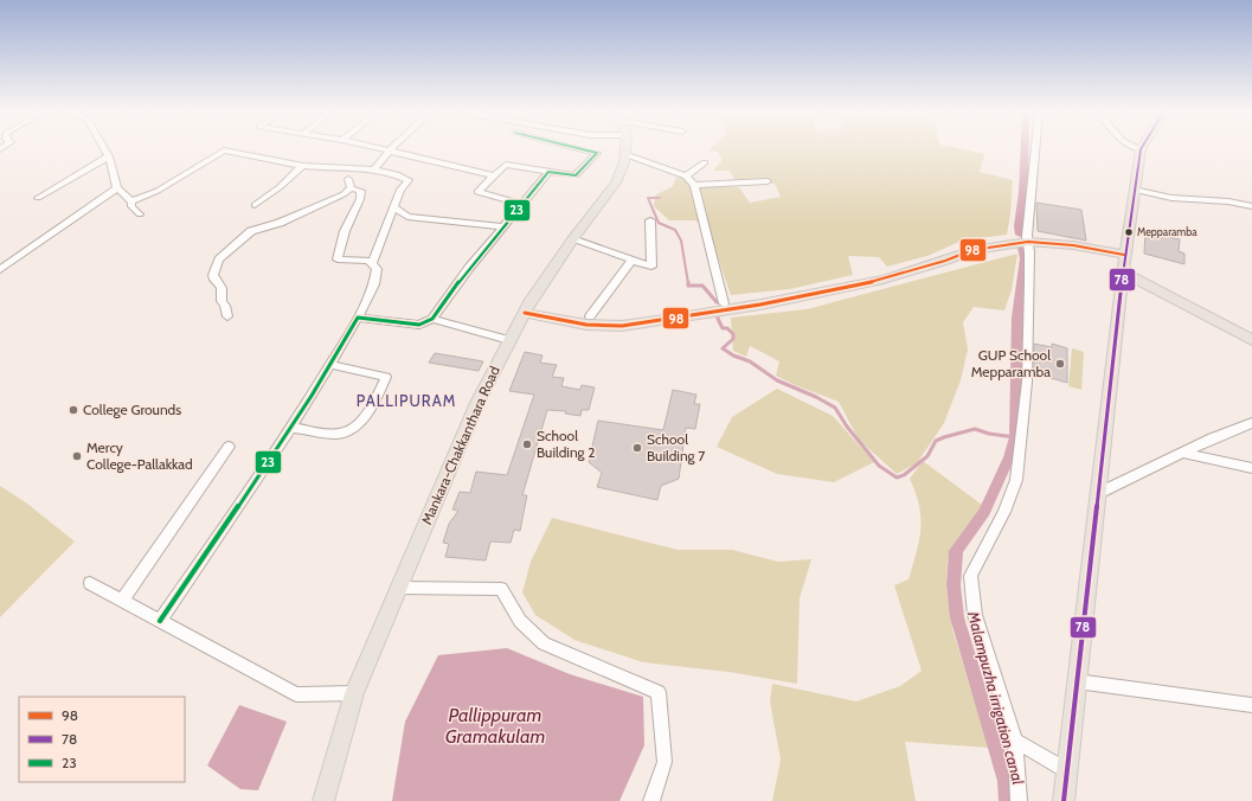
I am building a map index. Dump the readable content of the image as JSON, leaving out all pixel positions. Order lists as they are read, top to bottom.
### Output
{
  "streets": {
    "main road": ["Mankara-Chakkanthara Road"]
  },
  "districts": ["PALLIPURAM"],
  "water": ["Malampuzha irrigation canal", "Pallippuram Gramakulam"],
  "places": [
    "Mepparamba",
    "GUP School Mepparamba",
    "College Grounds",
    "School Building 2",
    "School Building 7",
    "Mercy College-Pallakkad"
  ],
  "lines": ["transit line 78", "transit line 23", "transit line 98"],
  "legend": ["98", "78", "23"]
}
